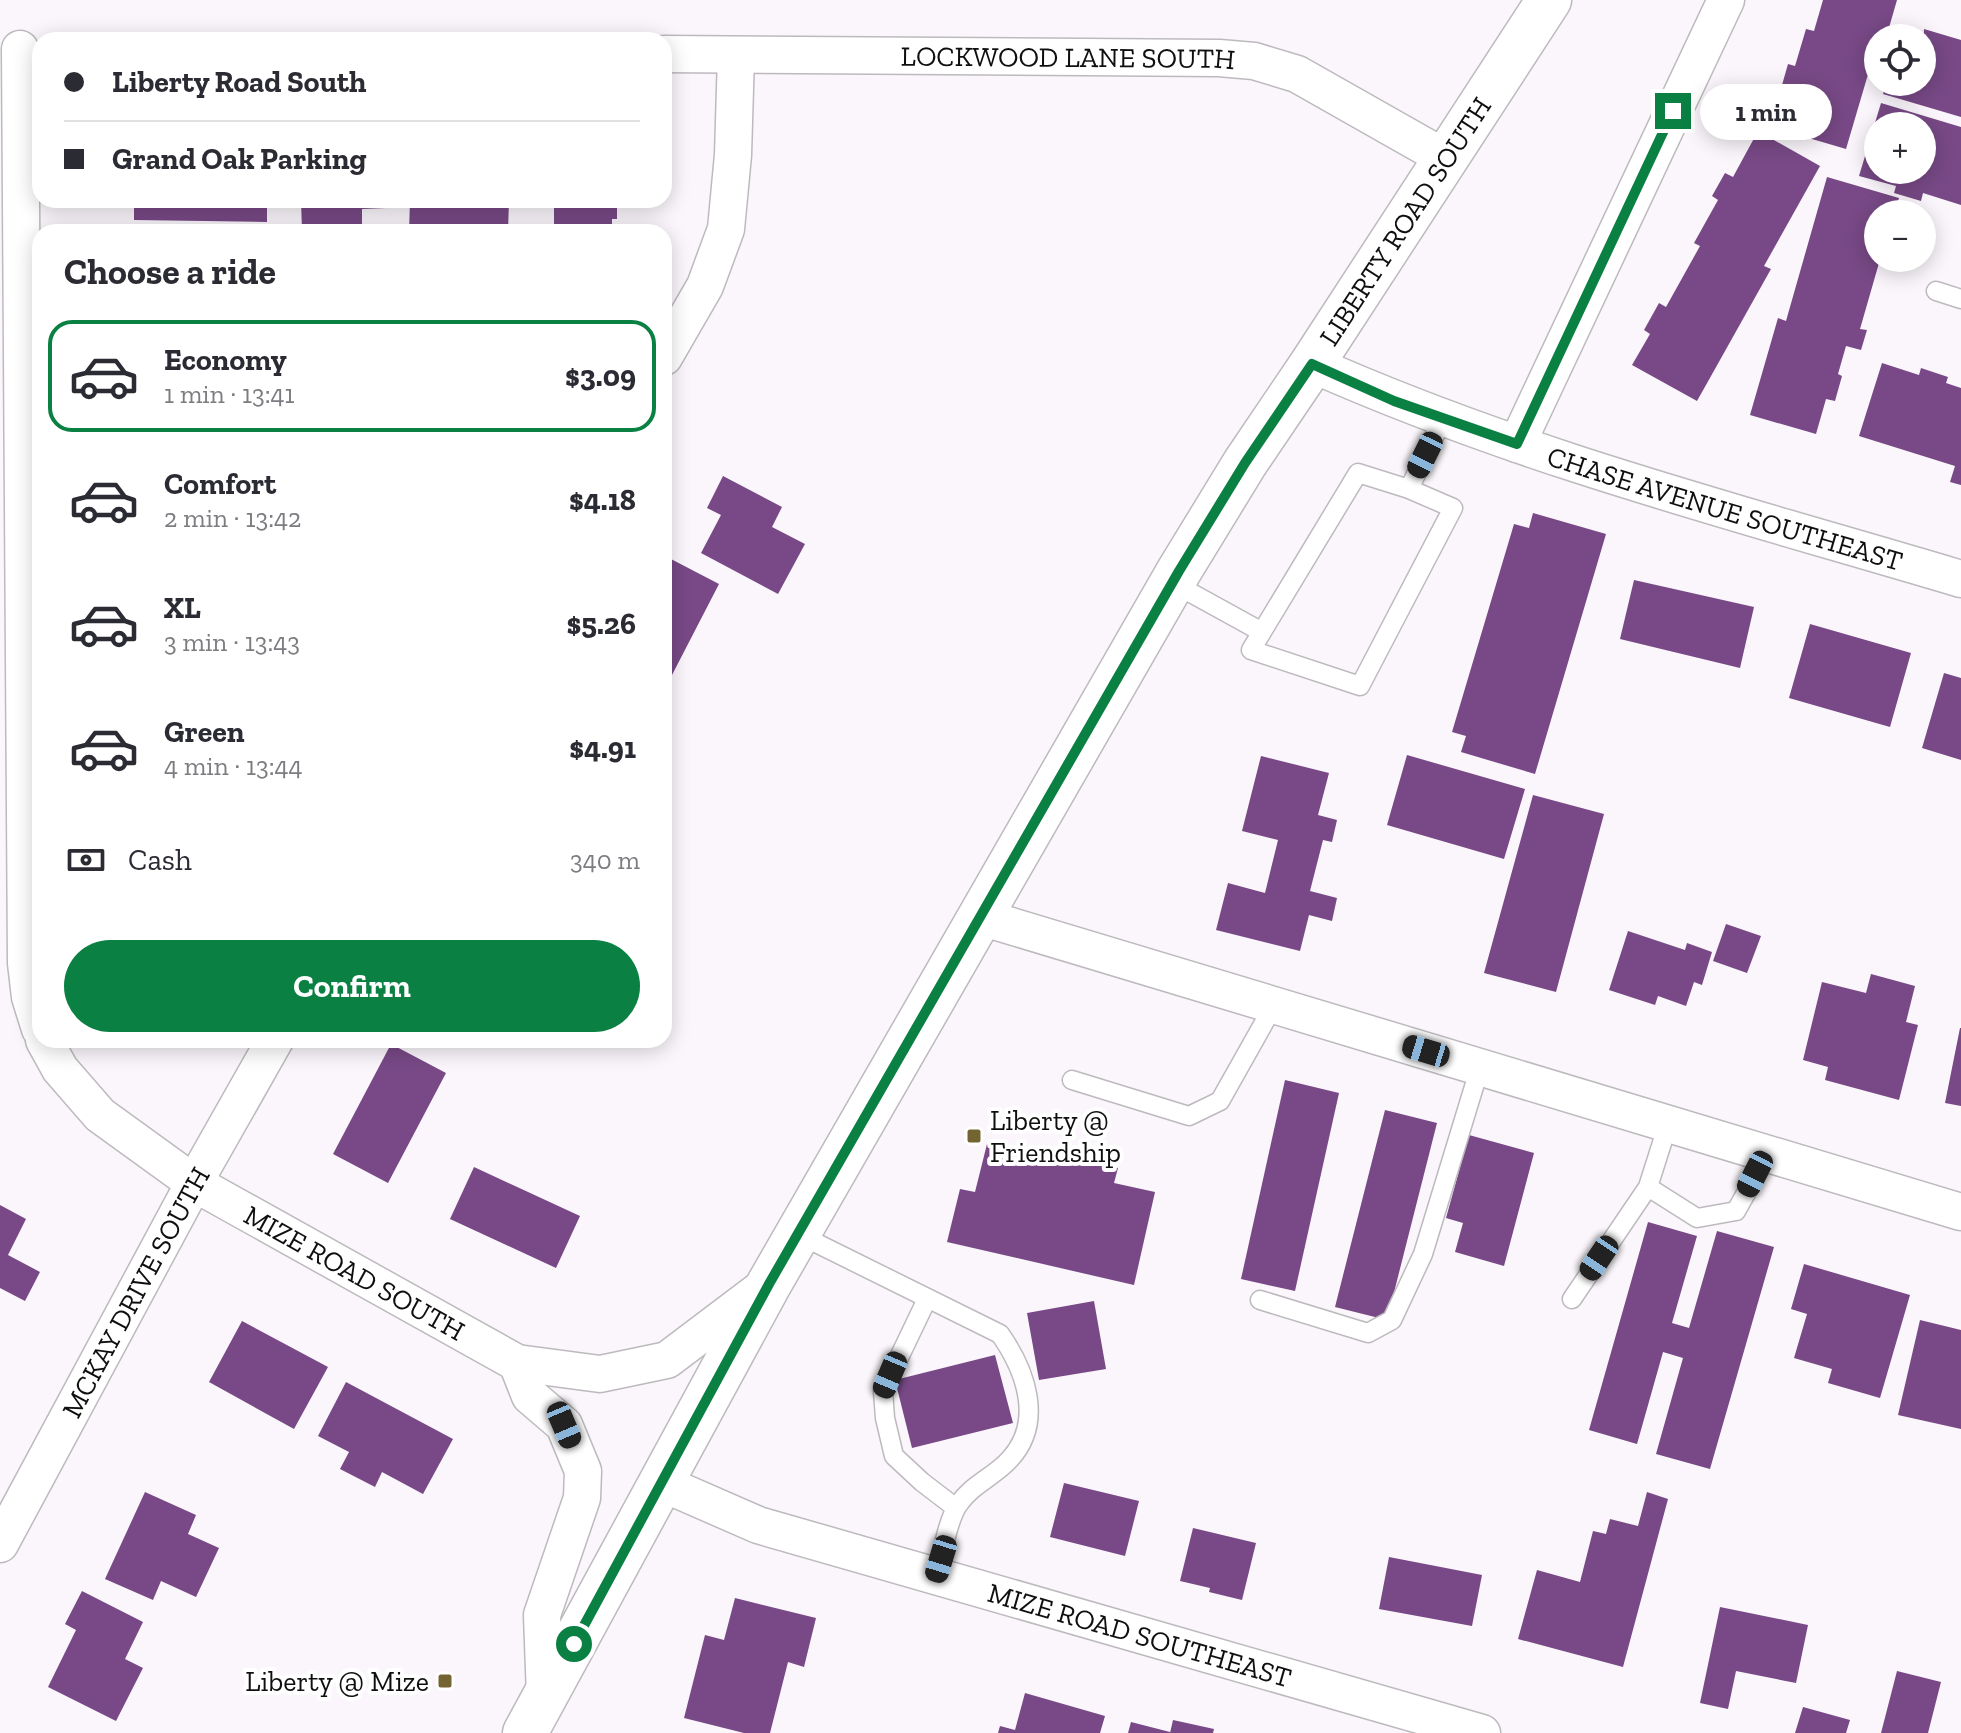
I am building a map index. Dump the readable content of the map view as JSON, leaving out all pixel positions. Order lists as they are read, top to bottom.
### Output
{
  "streets": {
    "main road": ["LIBERTY ROAD SOUTH"],
    "street": [
      "LOCKWOOD LANE SOUTH",
      "CHASE AVENUE SOUTHEAST",
      "MIZE ROAD SOUTH",
      "MCKAY DRIVE SOUTH",
      "MIZE ROAD SOUTHEAST"
    ]
  },
  "crossings": [
    ["LOCKWOOD LANE SOUTH", "LIBERTY ROAD SOUTH"],
    ["LIBERTY ROAD SOUTH", "CHASE AVENUE SOUTHEAST"],
    ["LIBERTY ROAD SOUTH", "MIZE ROAD SOUTH"],
    ["LIBERTY ROAD SOUTH", "MIZE ROAD SOUTHEAST"],
    ["MIZE ROAD SOUTH", "MCKAY DRIVE SOUTH"]
  ],
  "places": {
    "transit": ["Liberty @ Friendship", "Liberty @ Mize"]
  },
  "page": {
    "map_buttons": ["+", "−"],
    "banner": ["Liberty Road South", "Grand Oak Parking"],
    "bubble": "1 min",
    "heading": "Choose a ride",
    "list": [
      {
        "name": "Economy",
        "note": "1 min · 13:41",
        "value": "$3.09"
      },
      {
        "name": "Comfort",
        "note": "2 min · 13:42",
        "value": "$4.18"
      },
      {
        "name": "XL",
        "note": "3 min · 13:43",
        "value": "$5.26"
      },
      {
        "name": "Green",
        "note": "4 min · 13:44",
        "value": "$4.91"
      }
    ],
    "pay": ["Cash", "340 m"],
    "buttons": "Confirm"
  }
}
